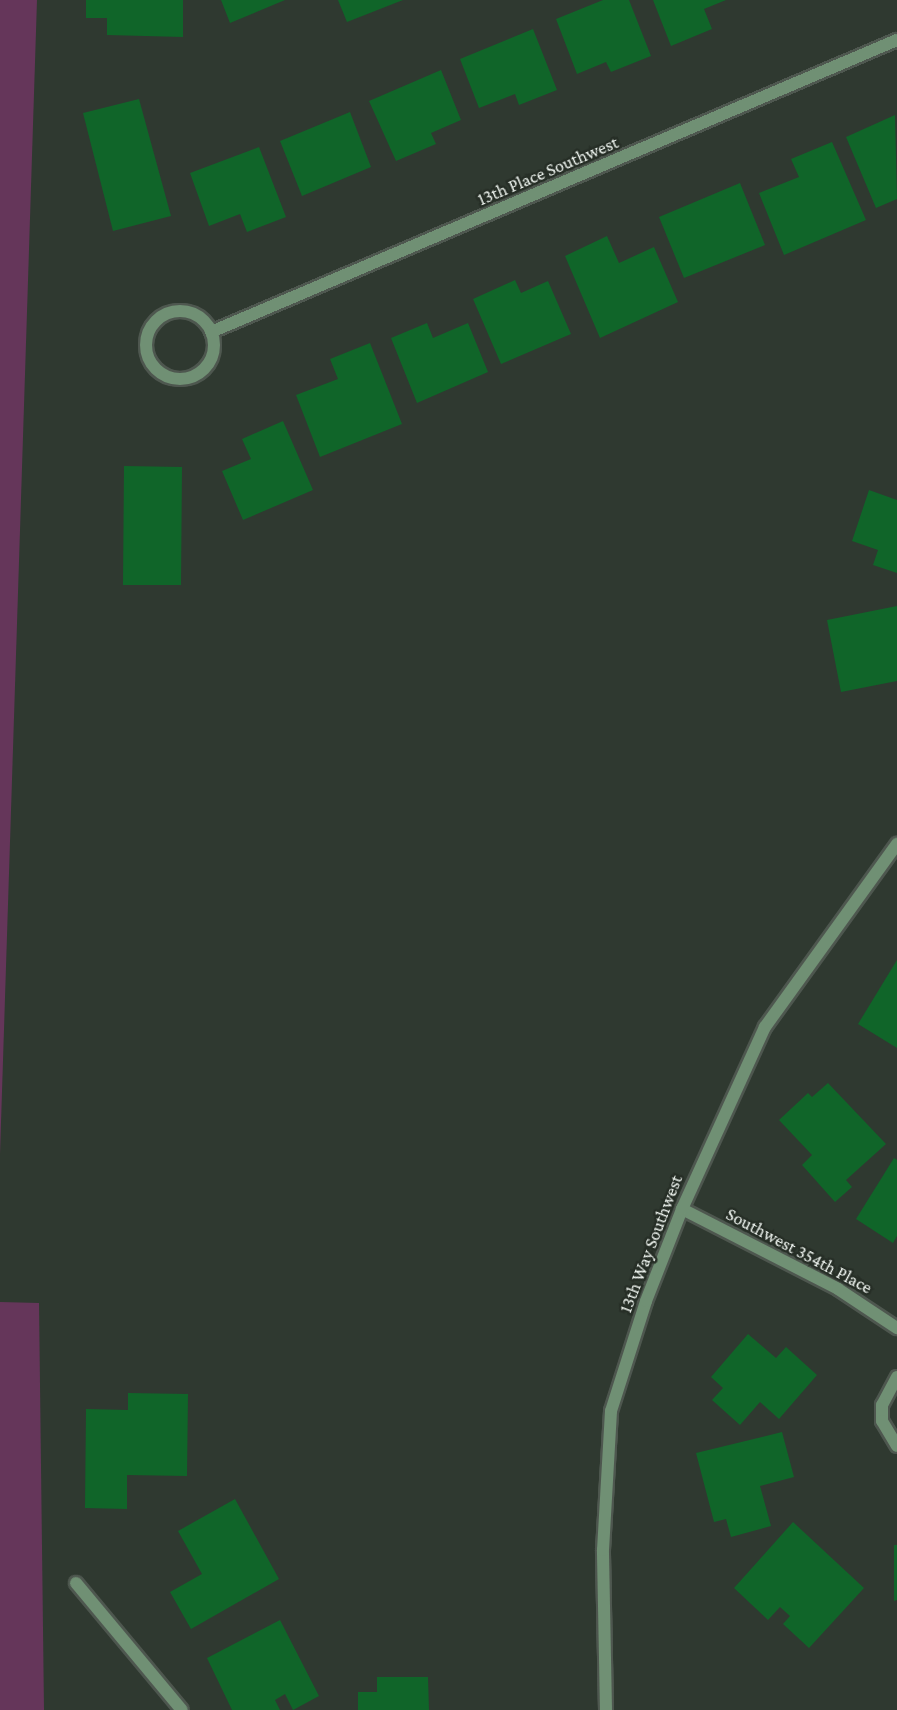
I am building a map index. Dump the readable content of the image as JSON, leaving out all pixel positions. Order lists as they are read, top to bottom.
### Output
{
  "streets": {
    "street": ["13th Place Southwest", "13th Way Southwest", "Southwest 354th Place"]
  },
  "crossings": [
    ["13th Way Southwest", "Southwest 354th Place"]
  ]
}
